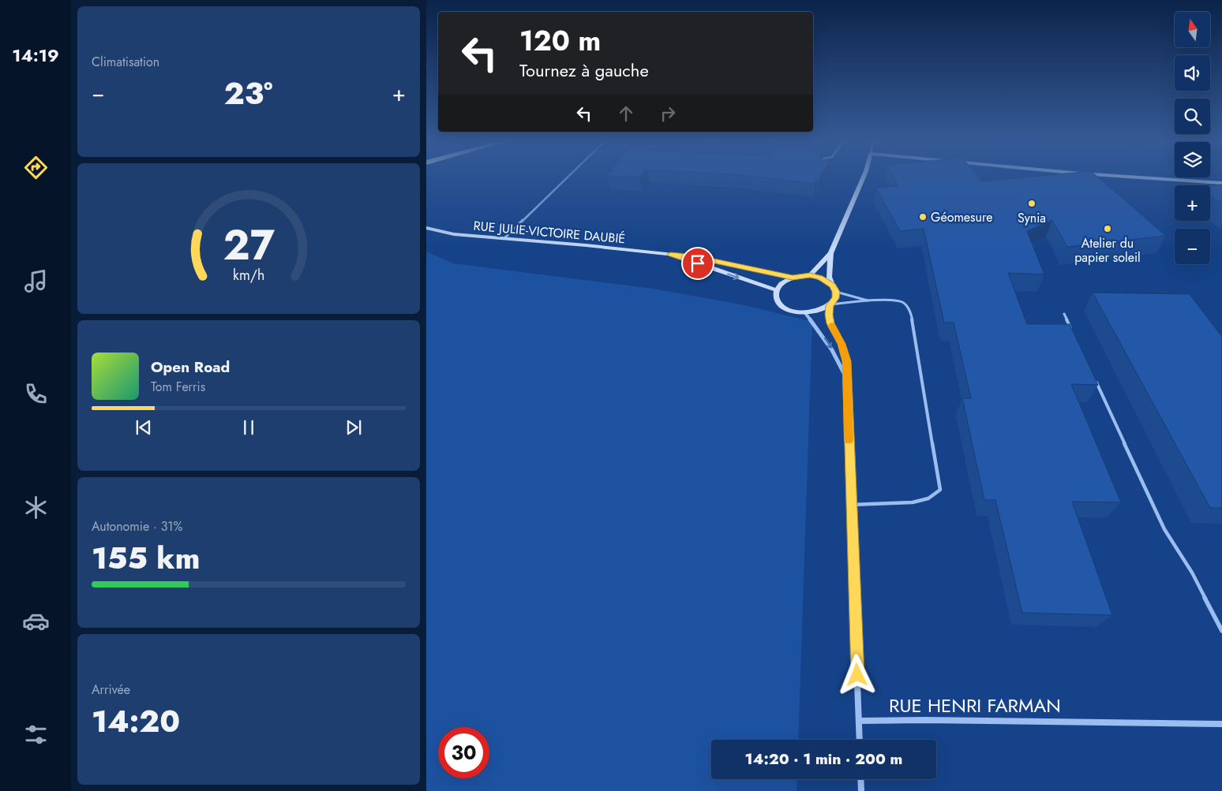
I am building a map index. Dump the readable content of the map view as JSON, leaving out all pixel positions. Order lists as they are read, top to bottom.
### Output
{
  "streets": {
    "street": ["RUE JULIE-VICTOIRE DAUBIÉ", "RUE HENRI FARMAN"]
  },
  "places": ["Synia", "Géomesure", "Atelier du papier soleil"],
  "north": "top",
  "page": {
    "tabs": "14:19",
    "tile": [
      "Climatisation",
      ["Autonomie · 31%", "155 km"],
      ["Arrivée", "14:20"]
    ],
    "map_buttons": ["+", "−"],
    "turn": ["120 m", "Tournez à gauche"],
    "heat": ["−", "23°", "+"],
    "song": ["Open Road", "Tom Ferris"],
    "limit": "30",
    "trip": "14:20 · 1 min · 200 m",
    "gauge": ["27", "km/h"]
  }
}
